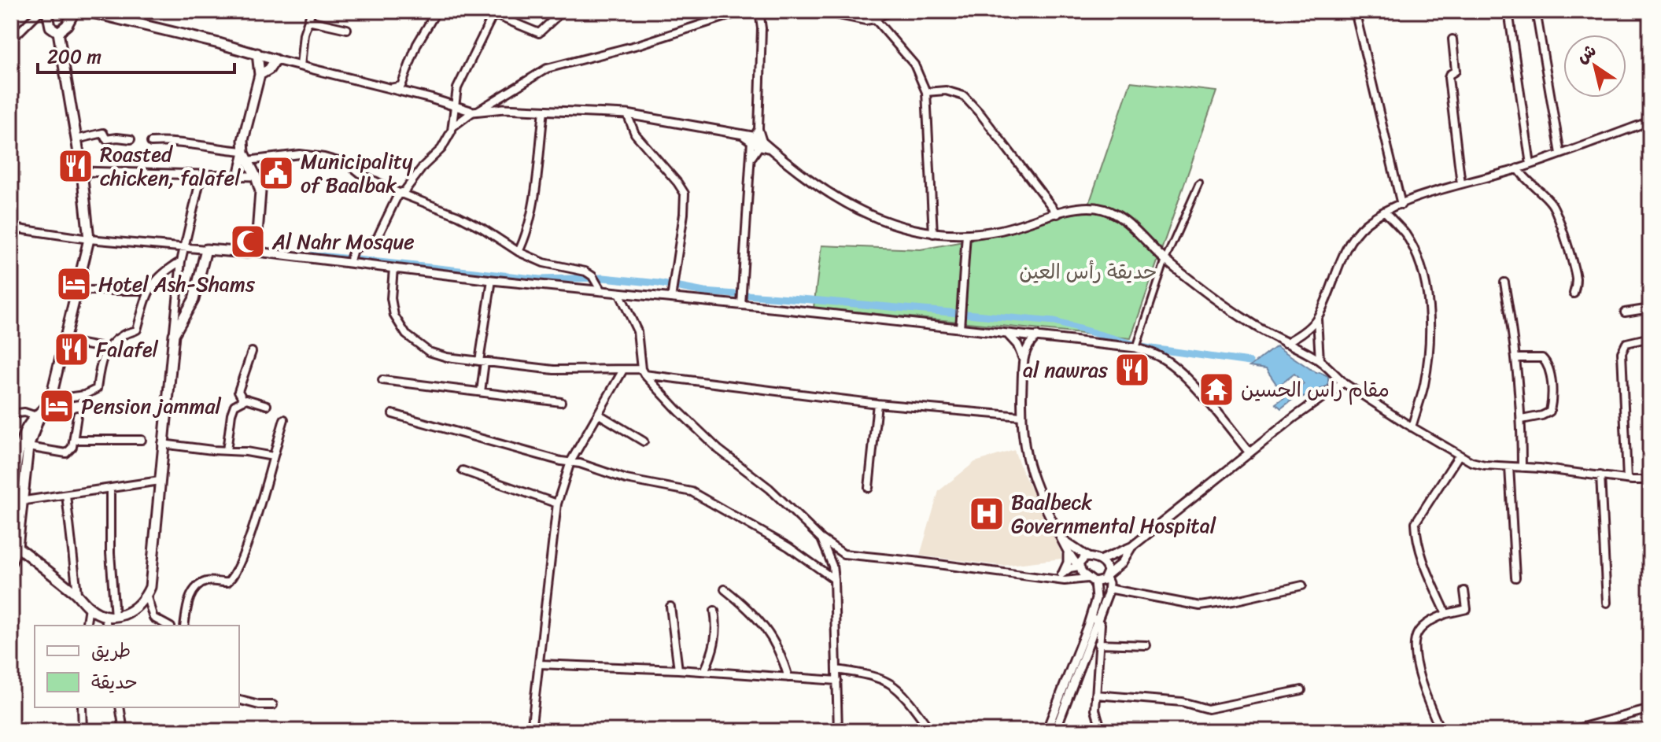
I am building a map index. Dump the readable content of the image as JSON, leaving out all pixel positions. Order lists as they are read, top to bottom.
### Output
{
  "parks": ["حديقة رأس العين"],
  "places": {
    "restaurant": ["Roasted chicken, falafel", "Falafel", "al nawras"],
    "public building": ["Municipality of Baalbak"],
    "mosque": ["Al Nahr Mosque"],
    "hotel": ["Hotel Ash-Shams", "Pension jammal"],
    "temple": ["مقام راس الحسين"],
    "hospital": ["Baalbeck Governmental Hospital"]
  },
  "legend": ["طريق", "حديقة"],
  "scale_bar": "200 m",
  "north": "top left"
}
